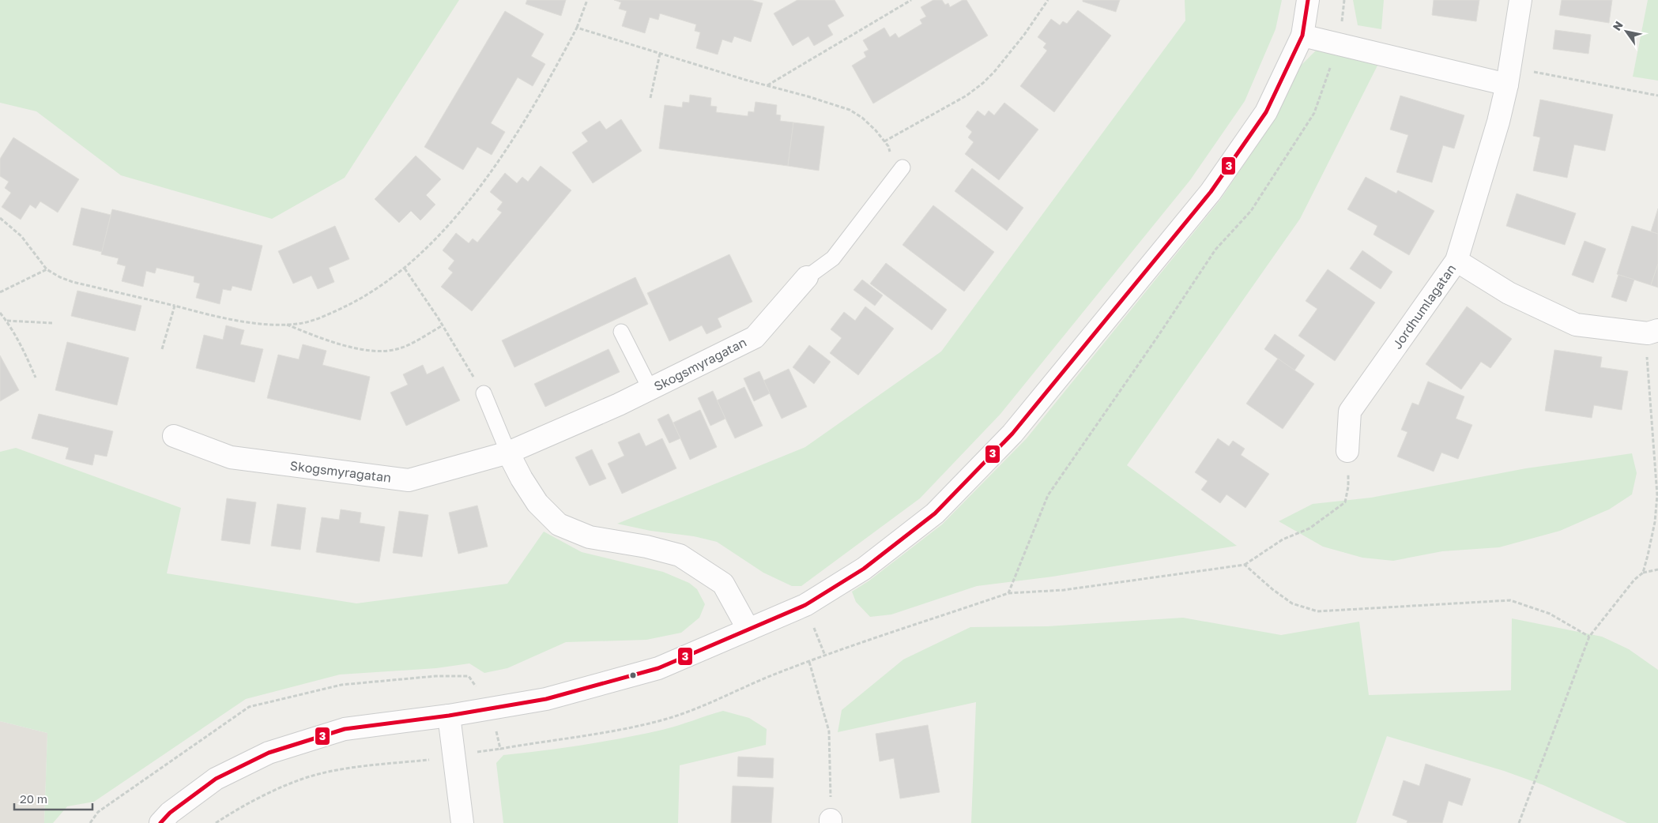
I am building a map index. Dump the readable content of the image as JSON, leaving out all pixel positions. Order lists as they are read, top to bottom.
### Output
{
  "streets": {
    "street": ["Jordhumlagatan", "Skogsmyragatan"]
  },
  "lines": ["transit line 3"],
  "scale_bar": "20 m",
  "north": "top left"
}
